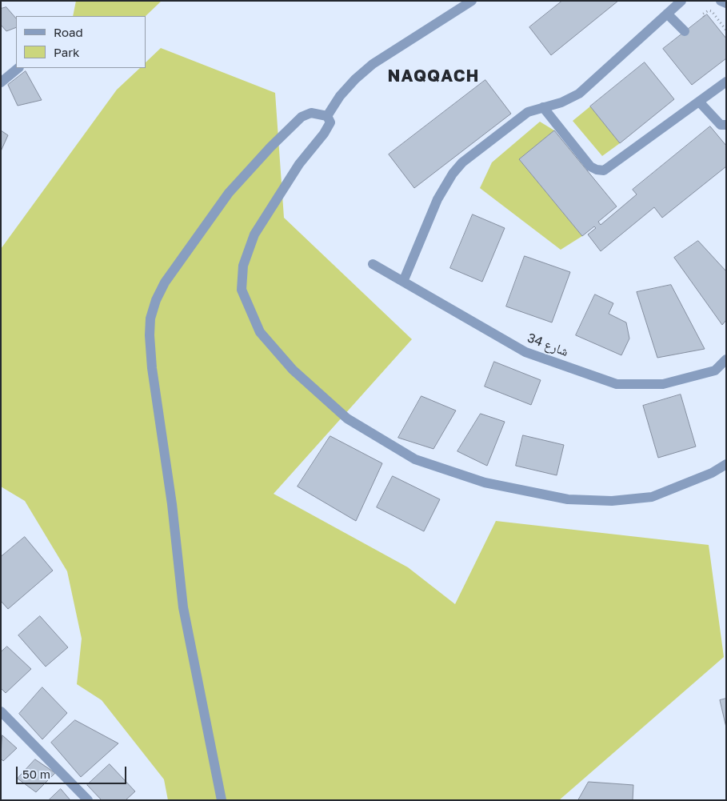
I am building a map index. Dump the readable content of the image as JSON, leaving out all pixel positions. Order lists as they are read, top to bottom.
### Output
{
  "streets": {
    "street": ["شارع 34"]
  },
  "districts": ["NAQQACH"],
  "legend": ["Road", "Park"],
  "scale_bar": "50 m"
}
